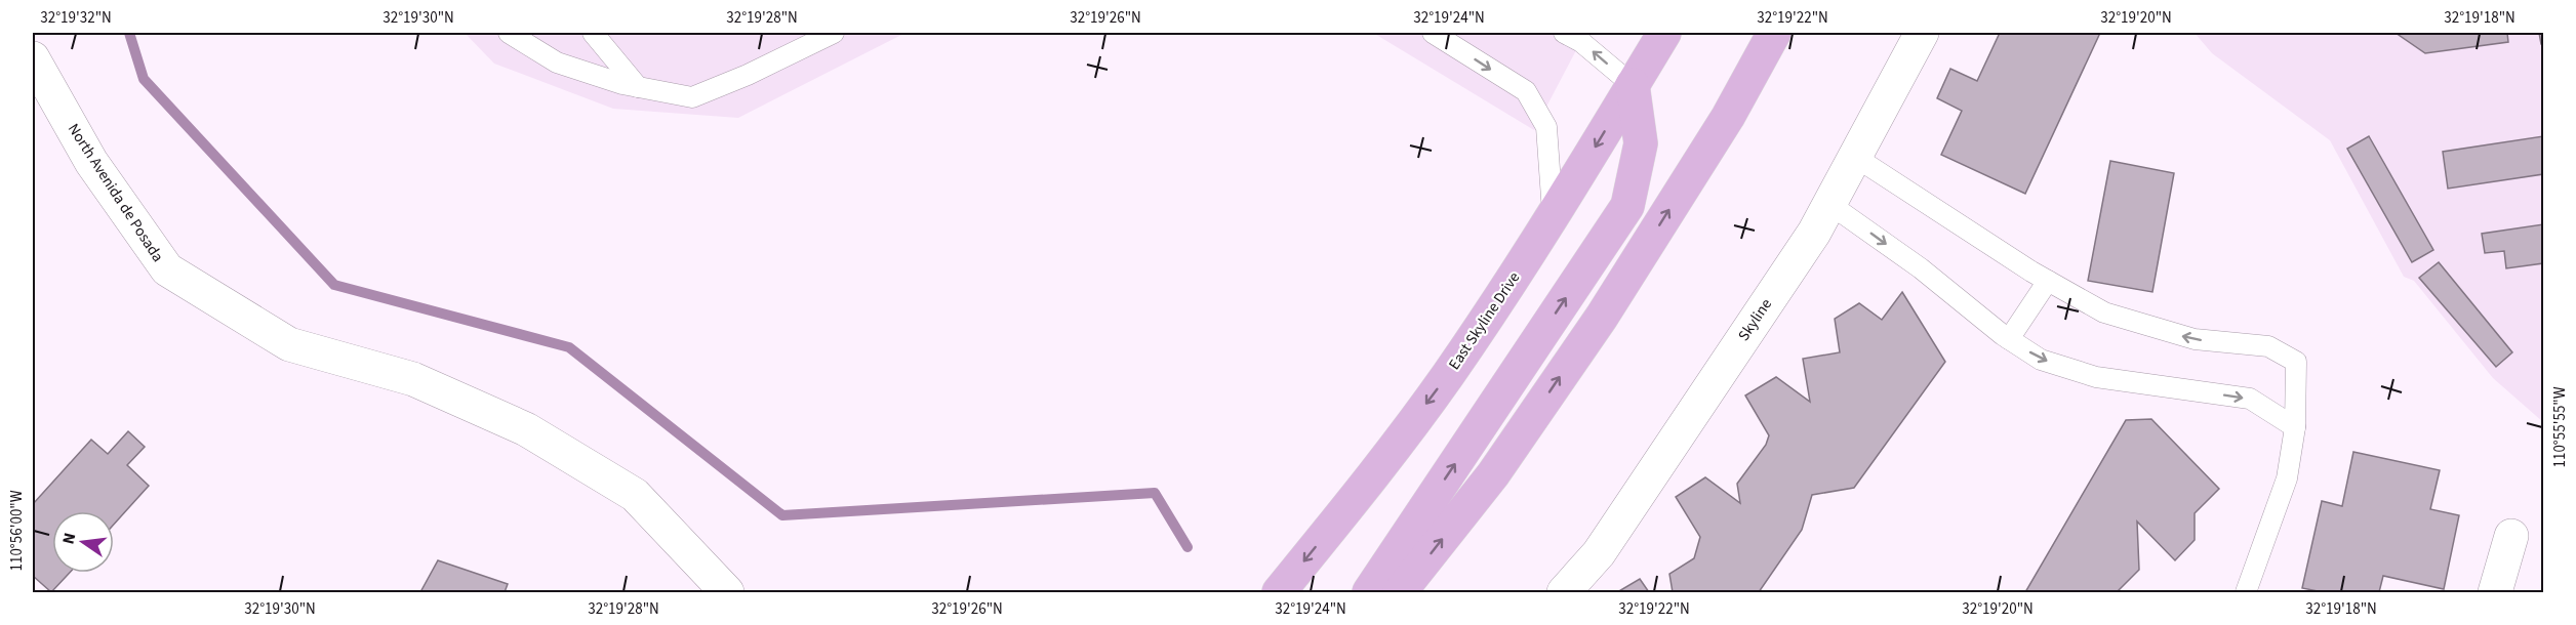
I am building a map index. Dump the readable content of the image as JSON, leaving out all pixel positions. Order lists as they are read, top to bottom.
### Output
{
  "streets": {
    "main road": ["East Skyline Drive"],
    "street": ["North Avenida de Posada", "Skyline"]
  },
  "north": "left",
  "coordinates": [
    "32°19'32\"N",
    "32°19'30\"N",
    "32°19'28\"N",
    "32°19'26\"N",
    "32°19'24\"N",
    "32°19'22\"N",
    "32°19'20\"N",
    "32°19'18\"N",
    "110°55'55\"W",
    "110°56'00\"W"
  ]
}
